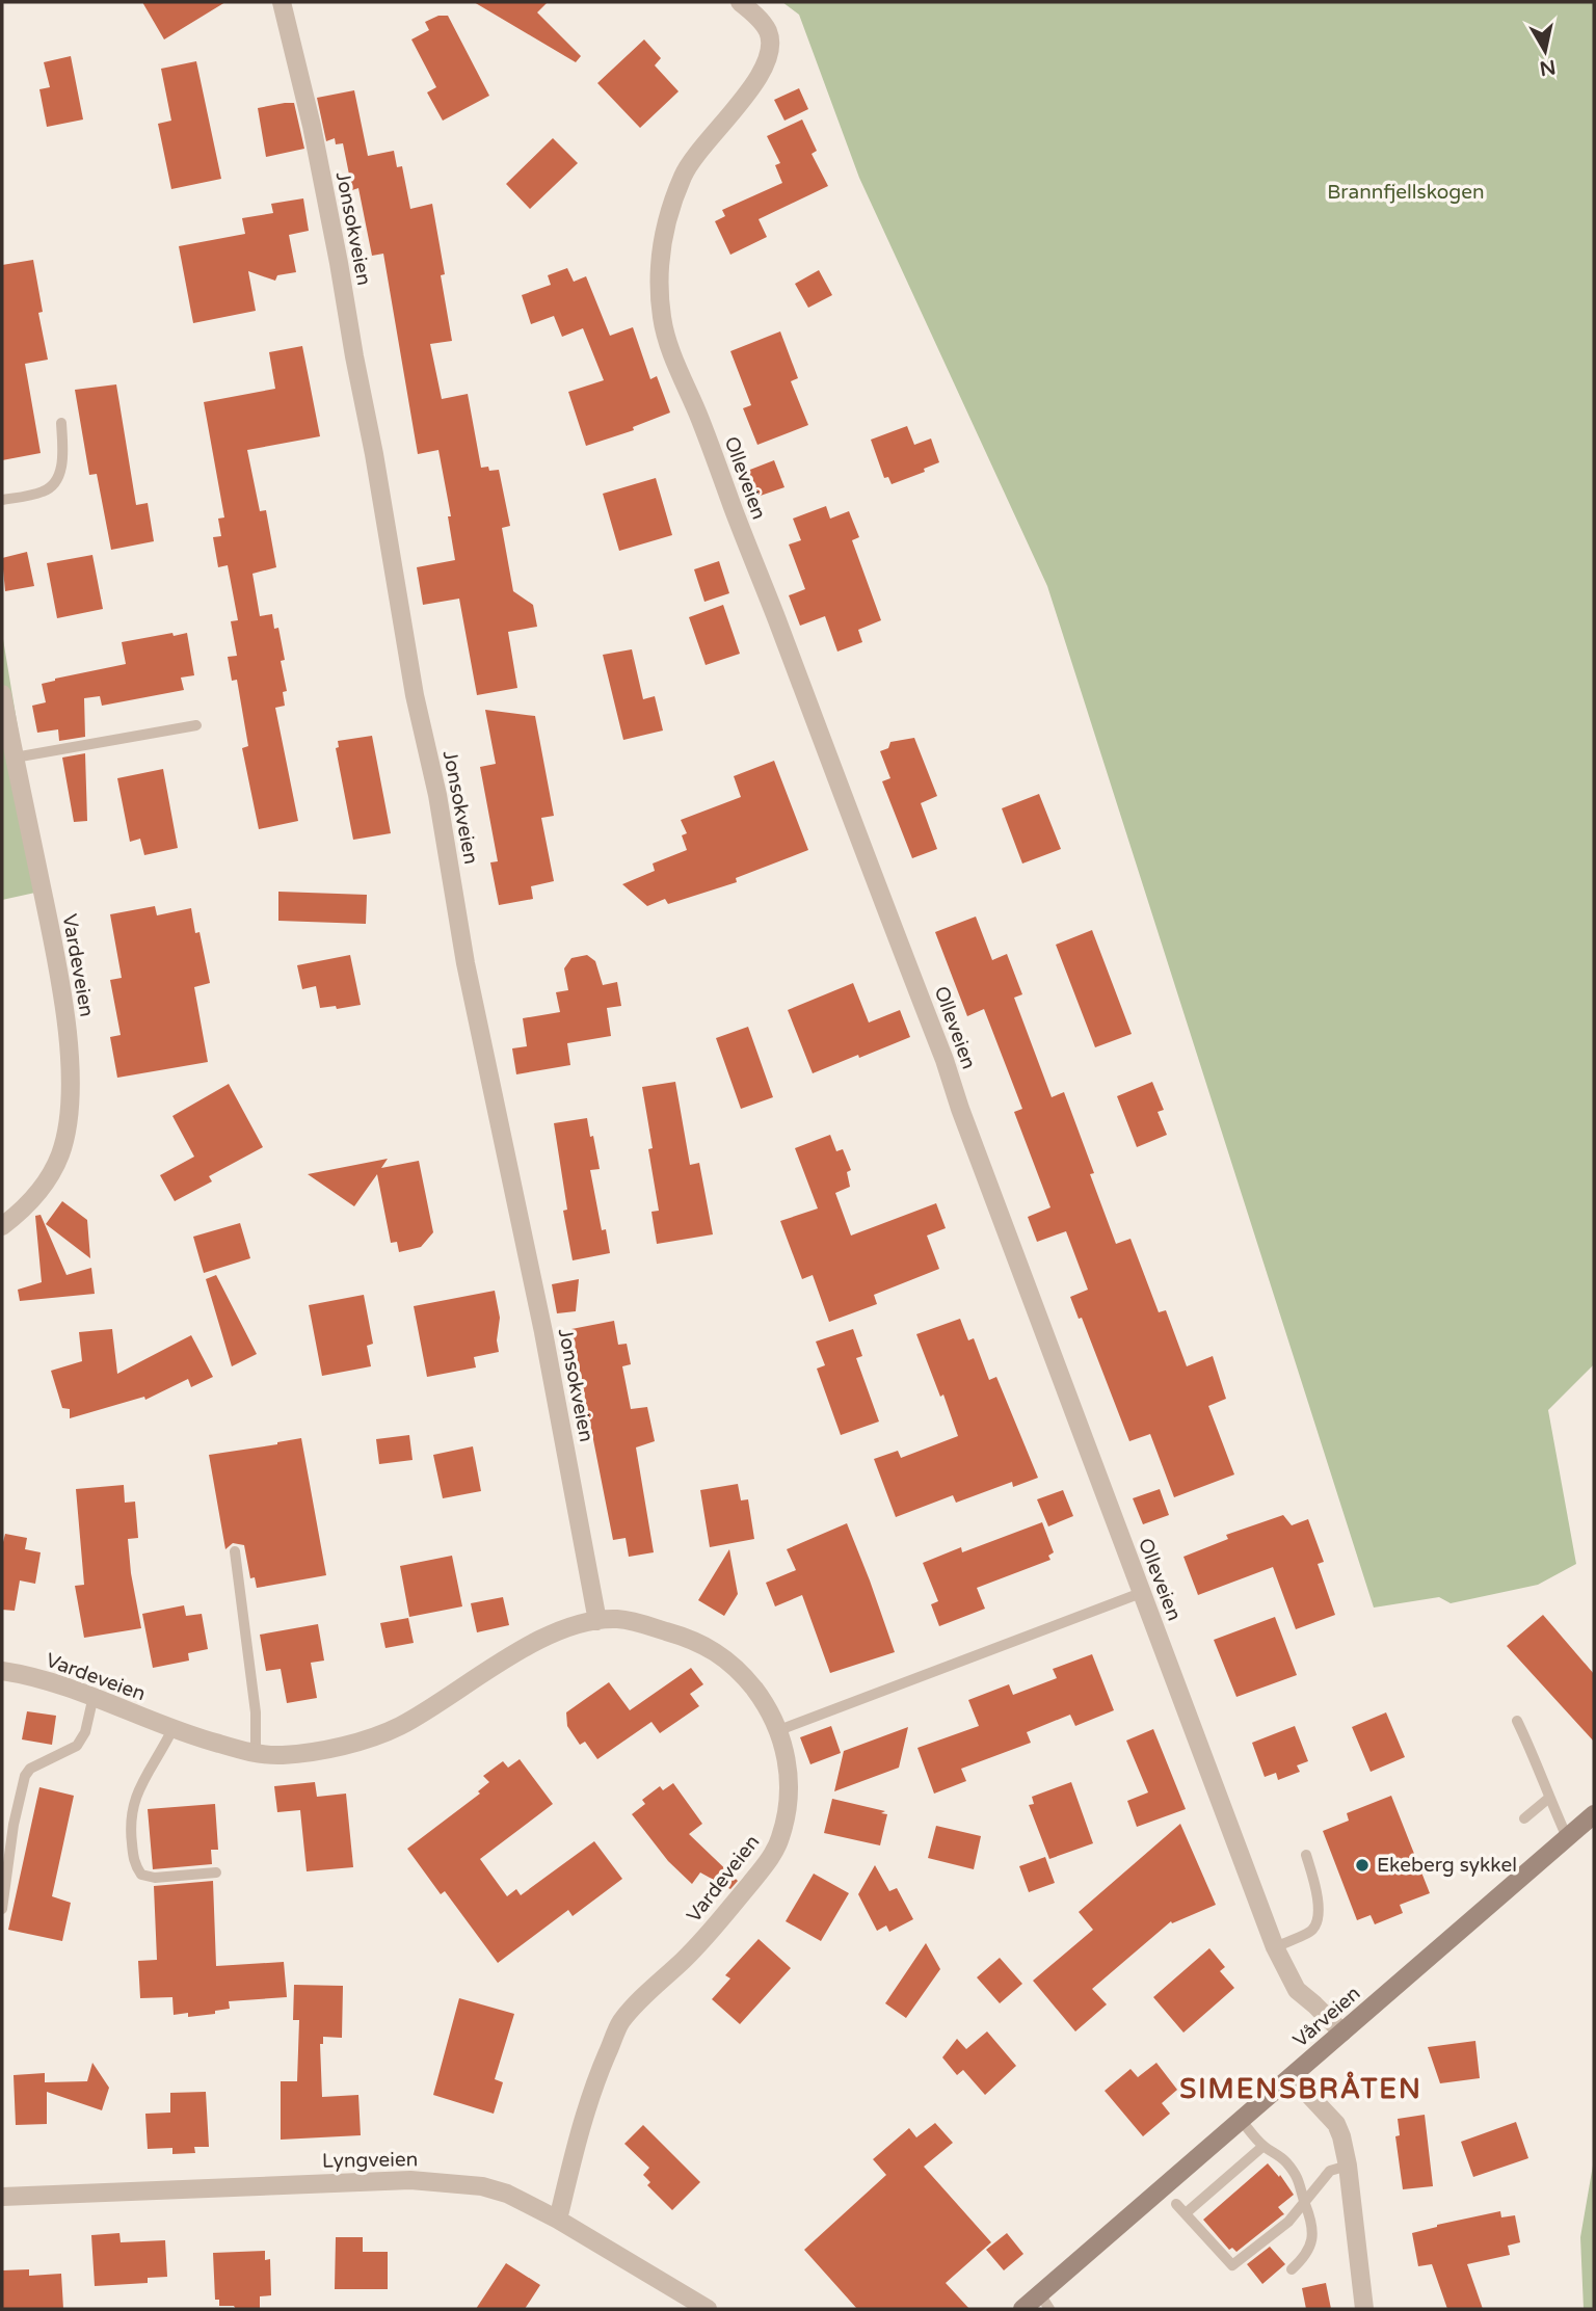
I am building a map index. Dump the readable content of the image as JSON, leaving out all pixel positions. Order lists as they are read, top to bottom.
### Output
{
  "streets": {
    "street": [
      "Jonsokveien",
      "Olleveien",
      "Vardeveien",
      "Vårveien",
      "Lyngveien"
    ]
  },
  "crossings": [
    ["Jonsokveien", "Vardeveien"],
    ["Olleveien", "Vårveien"],
    ["Vardeveien", "Lyngveien"]
  ],
  "districts": ["SIMENSBRÅTEN"],
  "parks": ["Brannfjellskogen"],
  "places": ["Ekeberg sykkel"],
  "north": "bottom"
}
